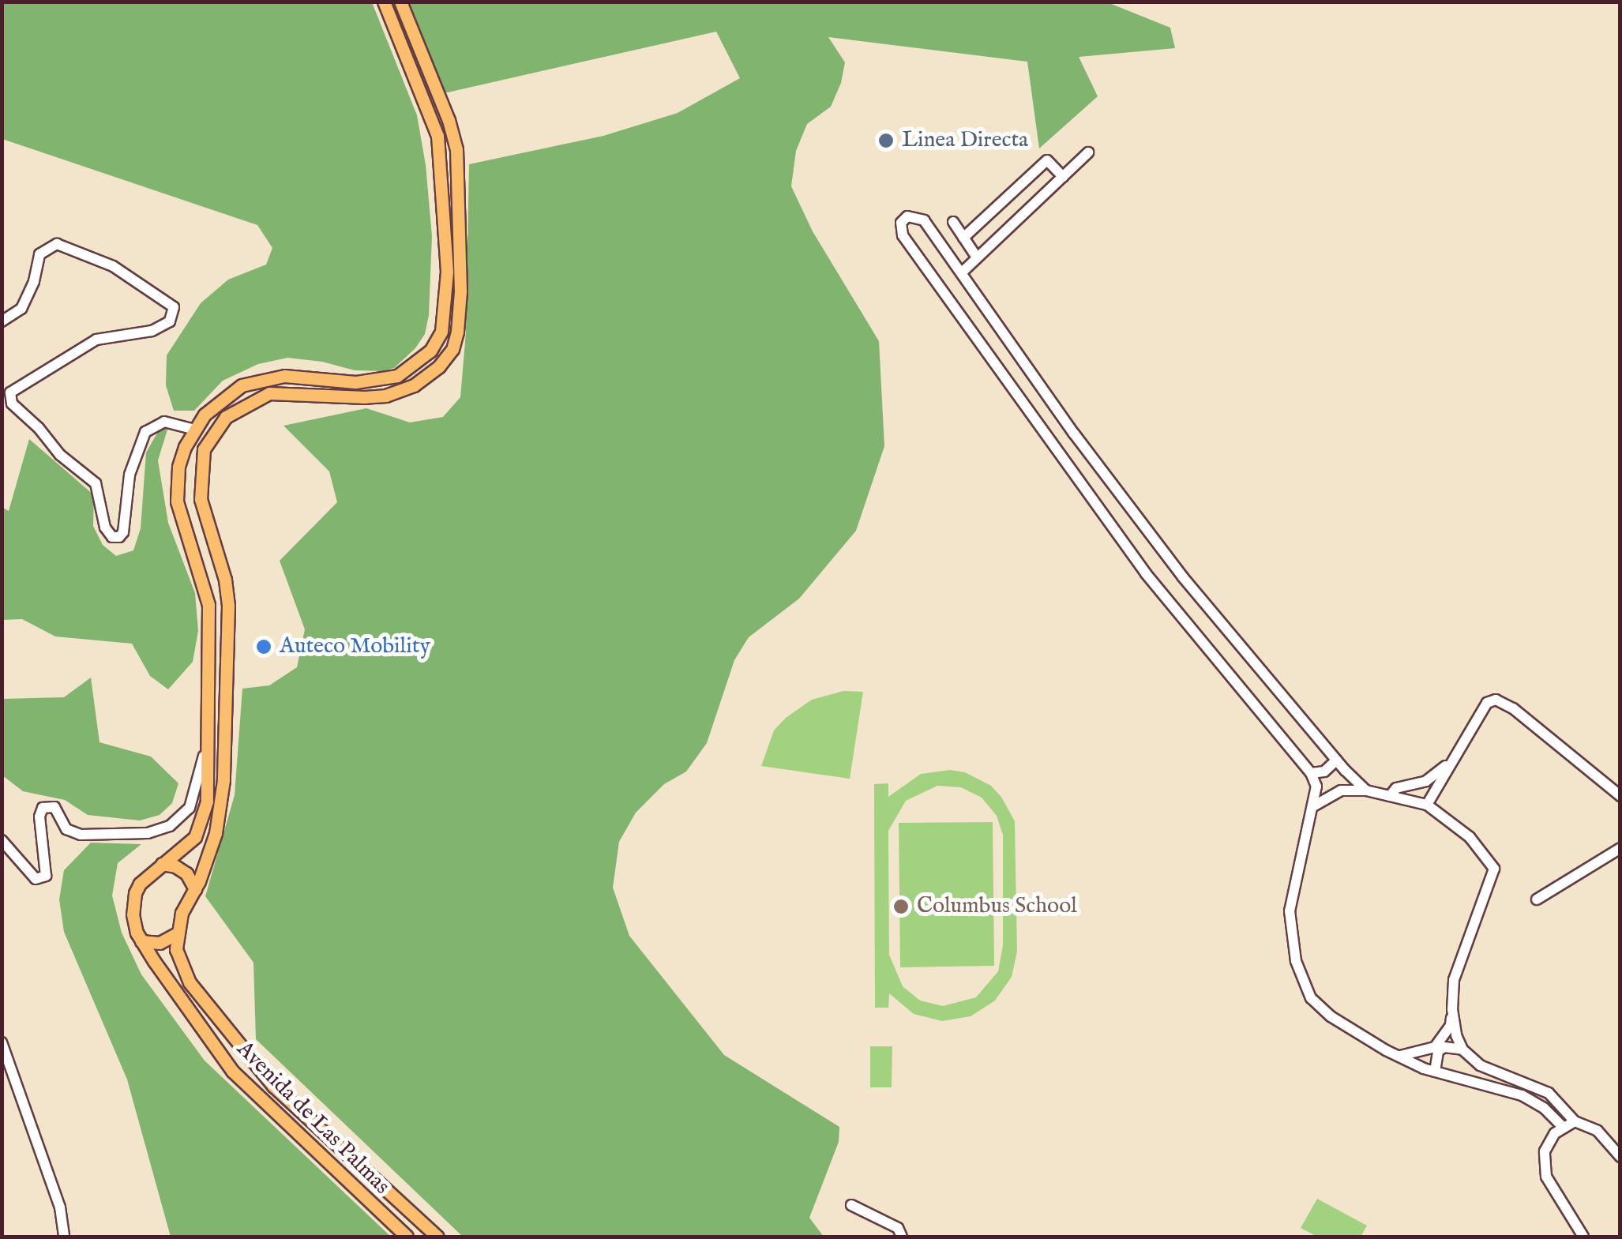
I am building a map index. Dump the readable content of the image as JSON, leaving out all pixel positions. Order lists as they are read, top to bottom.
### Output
{
  "streets": {
    "main road": ["Avenida de Las Palmas"]
  },
  "places": ["Linea Directa", "Auteco Mobility", "Columbus School"]
}
